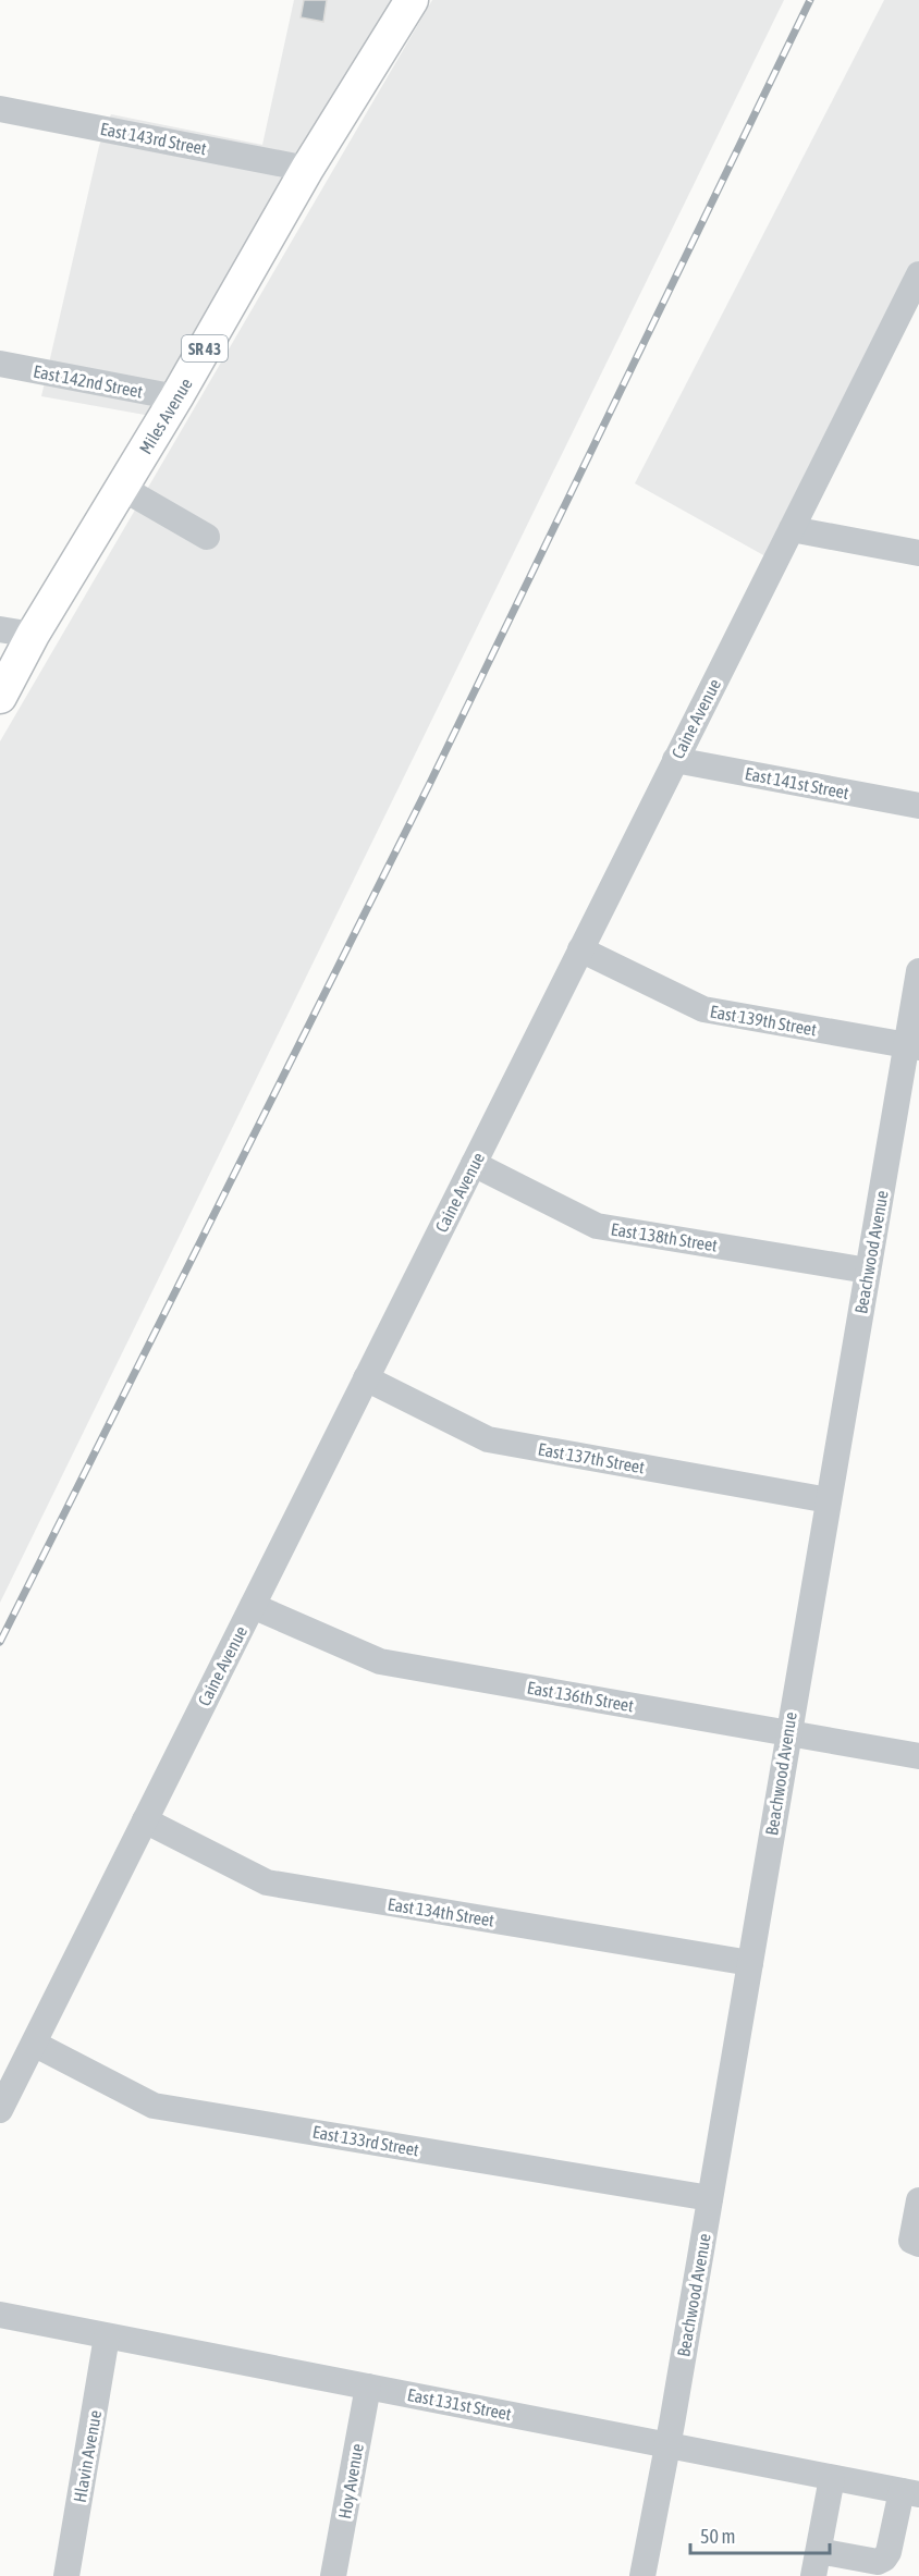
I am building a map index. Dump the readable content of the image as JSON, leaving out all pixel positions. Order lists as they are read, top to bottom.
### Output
{
  "streets": {
    "main road": ["SR 43", "Miles Avenue"],
    "street": [
      "East 143rd Street",
      "East 142nd Street",
      "Caine Avenue",
      "East 141st Street",
      "East 139th Street",
      "East 138th Street",
      "Beachwood Avenue",
      "East 137th Street",
      "East 136th Street",
      "East 134th Street",
      "East 133rd Street",
      "East 131st Street",
      "Hlavin Avenue",
      "Hoy Avenue"
    ]
  },
  "crossings": [
    ["East 143rd Street", "Miles Avenue"],
    ["East 142nd Street", "Miles Avenue"],
    ["Caine Avenue", "East 141st Street"],
    ["Caine Avenue", "East 139th Street"],
    ["Caine Avenue", "East 138th Street"],
    ["Caine Avenue", "East 137th Street"],
    ["Caine Avenue", "East 136th Street"],
    ["Caine Avenue", "East 134th Street"],
    ["Caine Avenue", "East 133rd Street"],
    ["East 139th Street", "Beachwood Avenue"],
    ["East 138th Street", "Beachwood Avenue"],
    ["Beachwood Avenue", "East 137th Street"],
    ["Beachwood Avenue", "East 136th Street"],
    ["Beachwood Avenue", "East 134th Street"],
    ["Beachwood Avenue", "East 133rd Street"],
    ["Beachwood Avenue", "East 131st Street"],
    ["East 131st Street", "Hlavin Avenue"],
    ["East 131st Street", "Hoy Avenue"]
  ],
  "scale_bar": "50 m"
}
